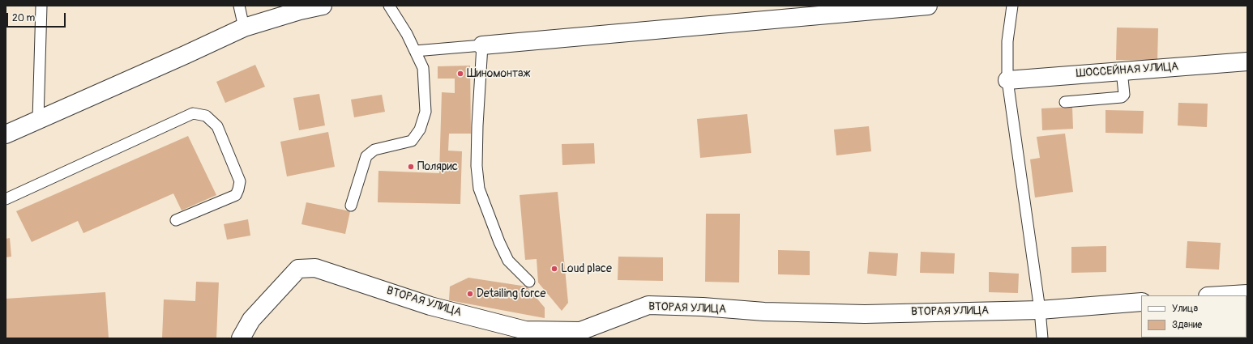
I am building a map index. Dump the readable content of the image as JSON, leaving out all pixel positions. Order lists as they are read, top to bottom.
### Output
{
  "streets": {
    "street": ["ШОССЕЙНАЯ УЛИЦА", "ВТОРАЯ УЛИЦА"]
  },
  "places": [
    "Шиномонтаж",
    "Полярис",
    "Loud place",
    "Detailing force"
  ],
  "legend": ["Улица", "Здание"],
  "scale_bar": "20 m"
}
